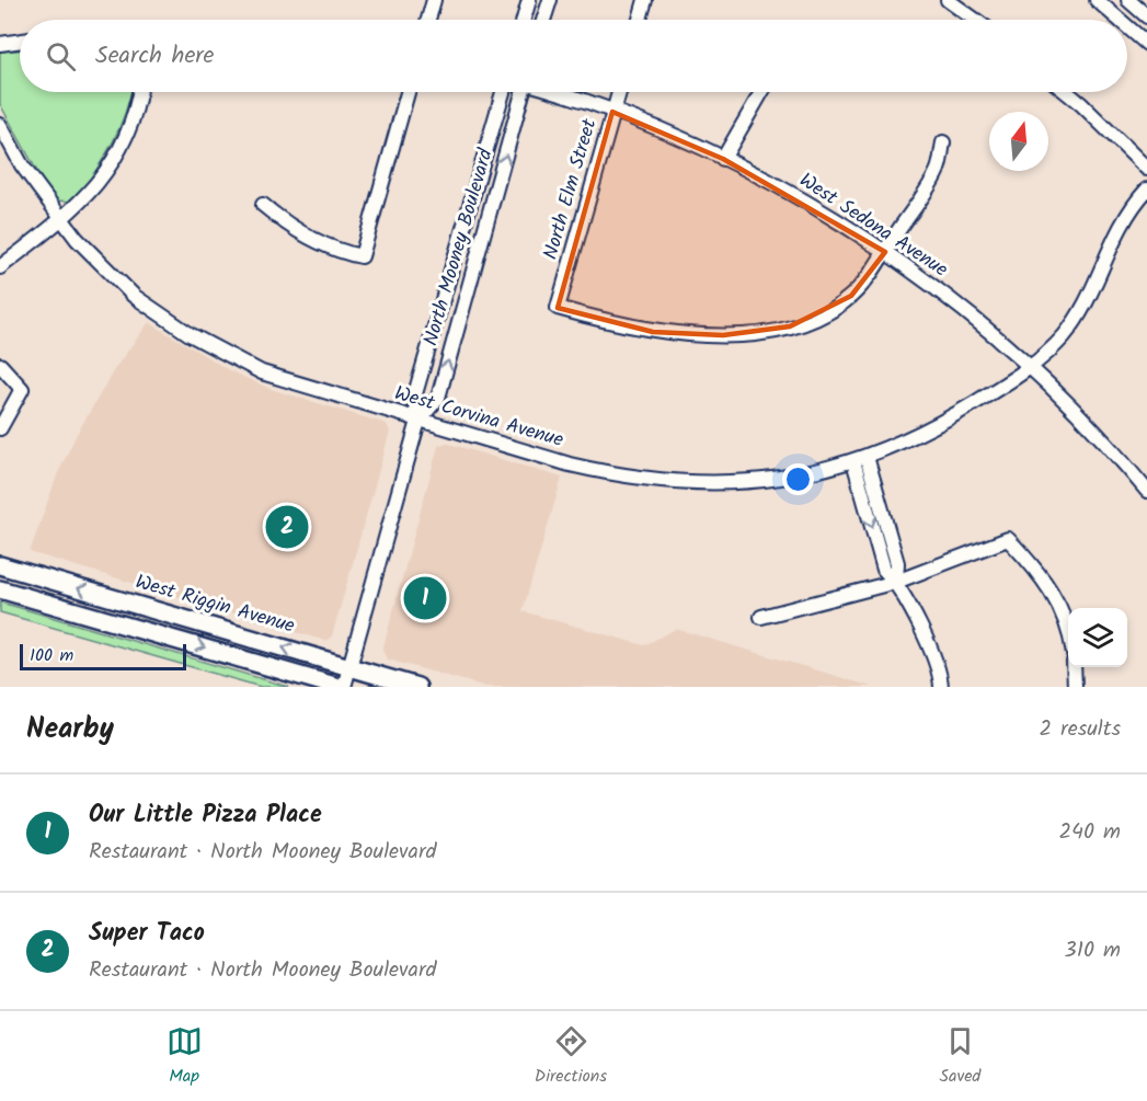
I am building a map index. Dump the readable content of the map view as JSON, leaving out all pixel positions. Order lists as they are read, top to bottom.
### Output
{
  "streets": {
    "main road": ["West Riggin Avenue"],
    "street": [
      "North Elm Street",
      "West Sedona Avenue",
      "North Mooney Boulevard",
      "West Corvina Avenue"
    ]
  },
  "crossings": [
    ["North Elm Street", "West Sedona Avenue"],
    ["West Sedona Avenue", "West Corvina Avenue"],
    ["North Mooney Boulevard", "West Corvina Avenue"],
    ["North Mooney Boulevard", "West Riggin Avenue"]
  ],
  "scale_bar": "100 m",
  "north": "top",
  "page": {
    "search": "Search here",
    "pins": ["2", "1"],
    "scale": "100 m",
    "heading": ["Nearby", "2 results"],
    "list": [
      {
        "mark": "1",
        "name": "Our Little Pizza Place",
        "note": "Restaurant · North Mooney Boulevard",
        "value": "240 m"
      },
      {
        "mark": "2",
        "name": "Super Taco",
        "note": "Restaurant · North Mooney Boulevard",
        "value": "310 m"
      }
    ],
    "nav": ["Map", "Directions", "Saved"]
  }
}
